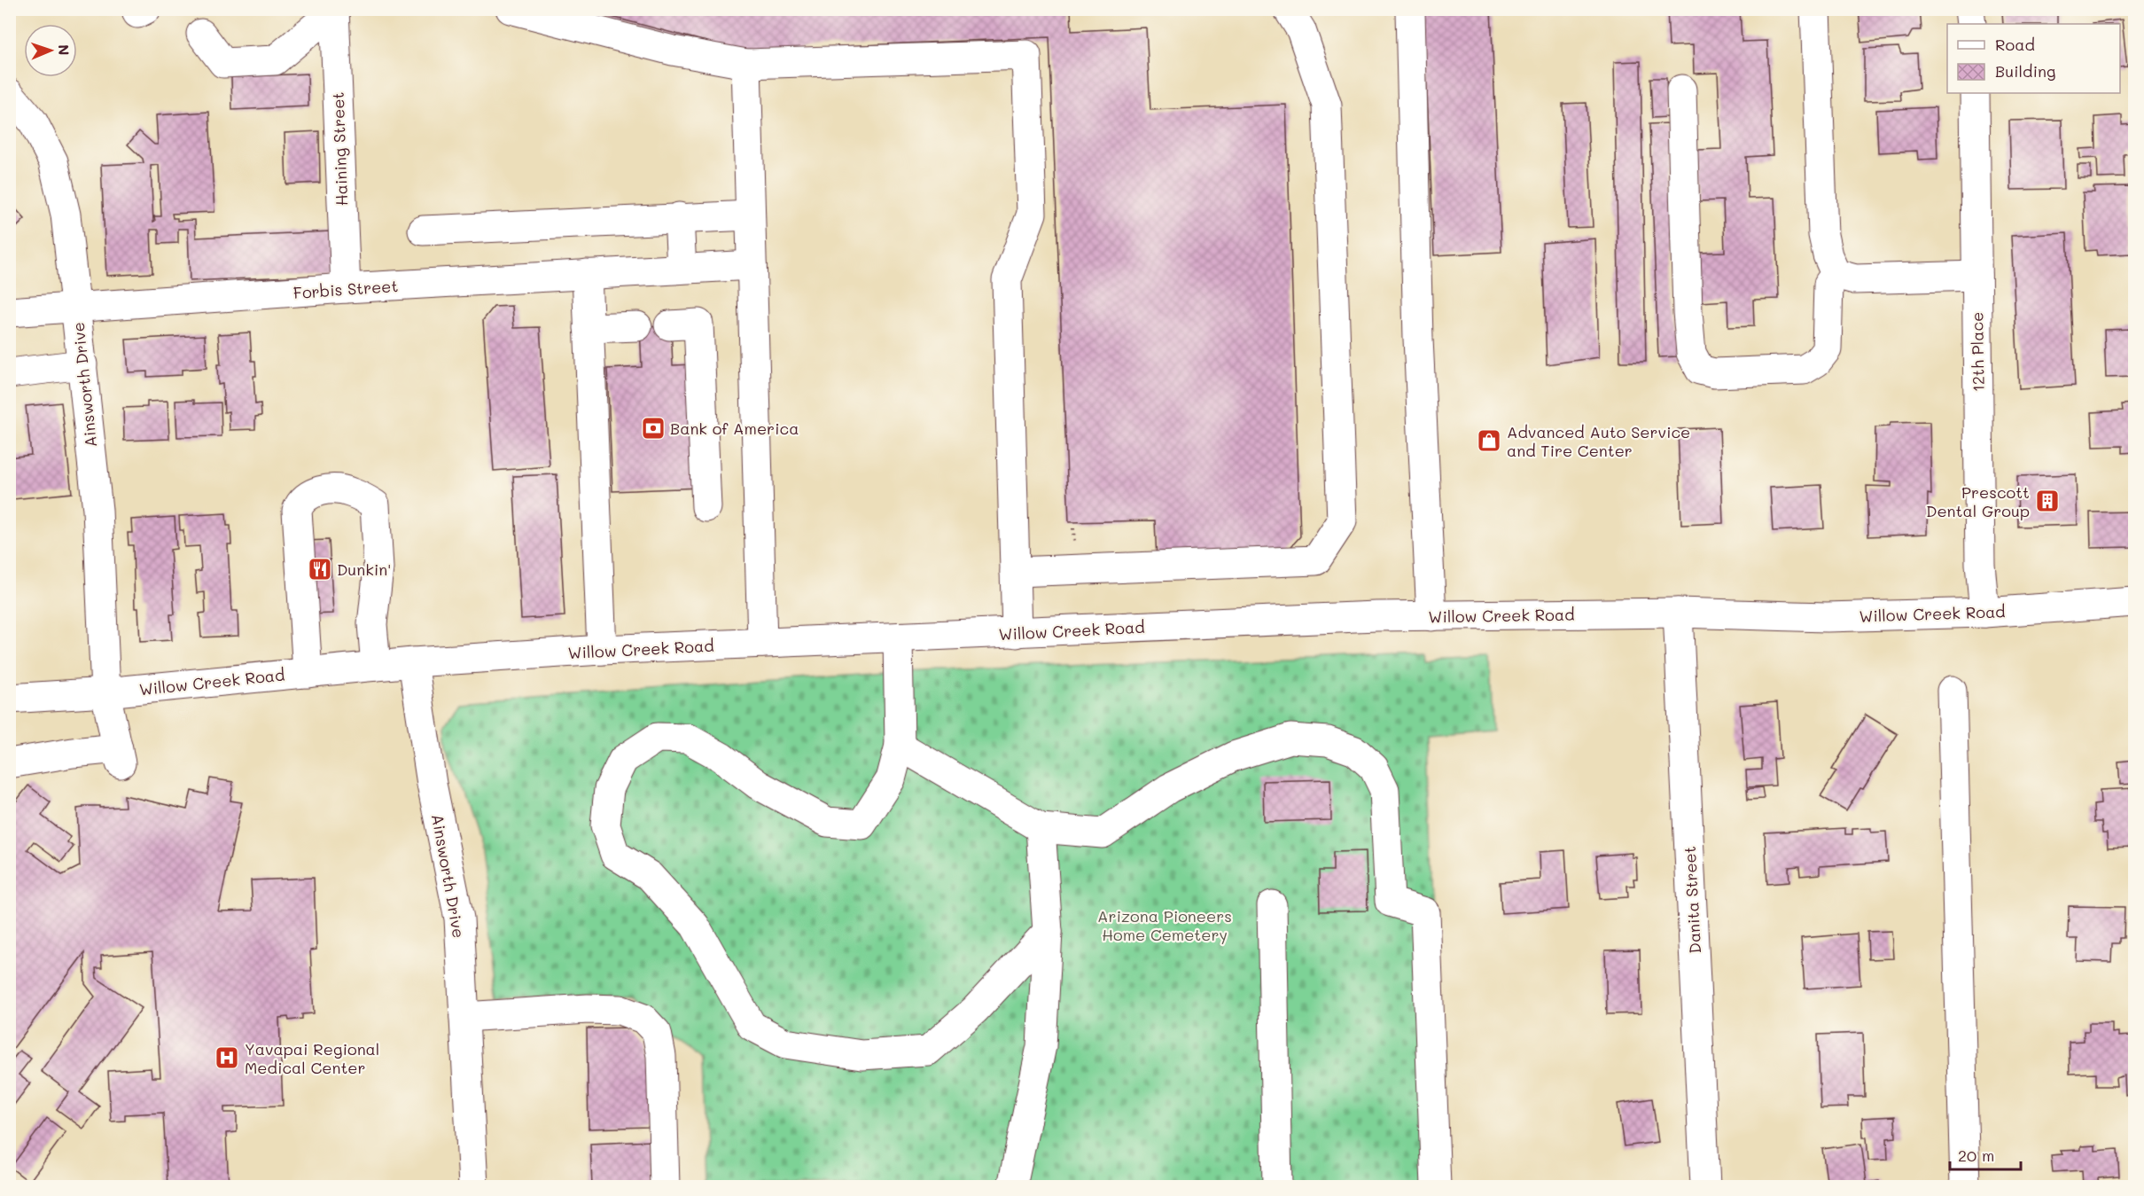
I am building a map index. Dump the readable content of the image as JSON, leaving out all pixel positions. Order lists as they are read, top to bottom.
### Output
{
  "streets": {
    "street": [
      "Haining Street",
      "Forbis Street",
      "12th Place",
      "Ainsworth Drive",
      "Willow Creek Road",
      "Danita Street"
    ]
  },
  "crossings": [
    ["Haining Street", "Forbis Street"],
    ["Forbis Street", "Ainsworth Drive"],
    ["12th Place", "Willow Creek Road"],
    ["Ainsworth Drive", "Willow Creek Road"],
    ["Willow Creek Road", "Danita Street"]
  ],
  "parks": ["Arizona Pioneers Home Cemetery"],
  "places": {
    "bank": ["Bank of America"],
    "shop": ["Advanced Auto Service and Tire Center"],
    "building": ["Prescott Dental Group"],
    "restaurant": ["Dunkin'"],
    "hospital": ["Yavapai Regional Medical Center"]
  },
  "legend": ["Road", "Building"],
  "scale_bar": "20 m",
  "north": "right"
}
